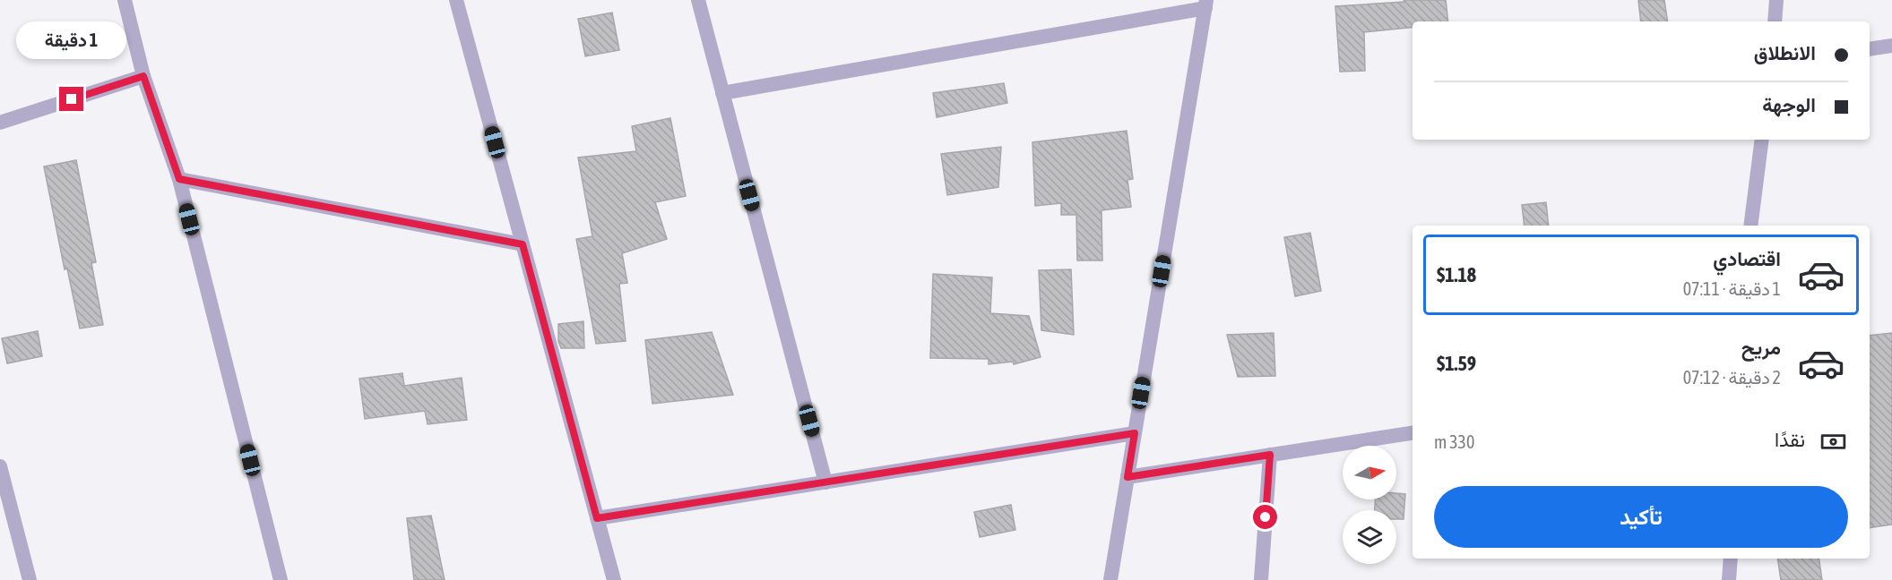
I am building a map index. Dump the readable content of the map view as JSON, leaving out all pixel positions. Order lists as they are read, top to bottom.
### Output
{
  "north": "right",
  "page": {
    "bubble": "1 دقيقة",
    "banner": ["الانطلاق", "الوجهة"],
    "list": [
      {
        "name": "اقتصادي",
        "note": "1 دقيقة · 07:11",
        "value": "$1.18"
      },
      {
        "name": "مريح",
        "note": "2 دقيقة · 07:12",
        "value": "$1.59"
      }
    ],
    "pay": ["نقدًا", "330 m"],
    "buttons": "تأكيد"
  }
}
